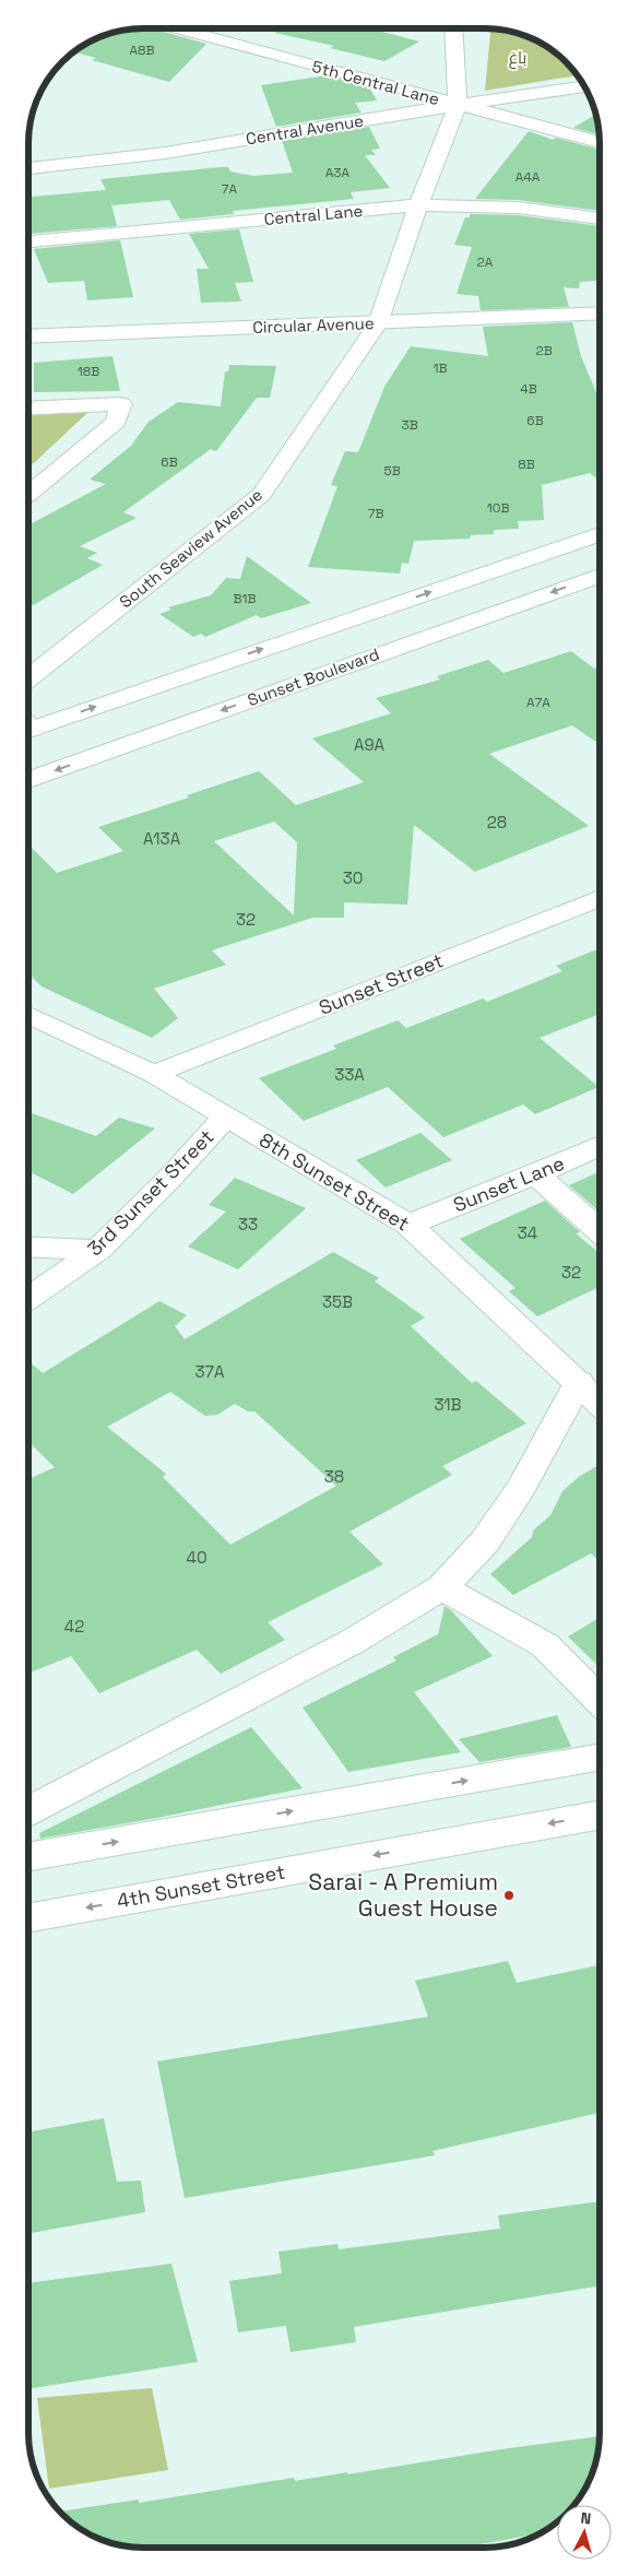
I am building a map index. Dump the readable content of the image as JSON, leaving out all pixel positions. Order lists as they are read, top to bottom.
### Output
{
  "streets": {
    "street": [
      "5th Central Lane",
      "Central Avenue",
      "Central Lane",
      "Circular Avenue",
      "South Seaview Avenue",
      "Sunset Boulevard",
      "Sunset Street",
      "8th Sunset Street",
      "Sunset Lane",
      "3rd Sunset Street",
      "4th Sunset Street"
    ]
  },
  "crossings": [
    ["5th Central Lane", "Central Avenue"],
    ["5th Central Lane", "South Seaview Avenue"],
    ["Central Avenue", "South Seaview Avenue"],
    ["Central Lane", "South Seaview Avenue"],
    ["Circular Avenue", "South Seaview Avenue"],
    ["Sunset Street", "8th Sunset Street"],
    ["8th Sunset Street", "Sunset Lane"],
    ["8th Sunset Street", "3rd Sunset Street"]
  ],
  "parks": ["باغ"],
  "places": ["Sarai - A Premium Guest House"],
  "house_numbers": [
    "A8B",
    "A3A",
    "A4A",
    "7A",
    "2A",
    "2B",
    "1B",
    "18B",
    "4B",
    "6B",
    "3B",
    "6B",
    "8B",
    "5B",
    "10B",
    "7B",
    "B1B",
    "A7A",
    "A9A",
    "28",
    "A13A",
    "30",
    "32",
    "33A",
    "33",
    "34",
    "32",
    "35B",
    "37A",
    "31B",
    "38",
    "40",
    "42"
  ],
  "north": "top"
}
